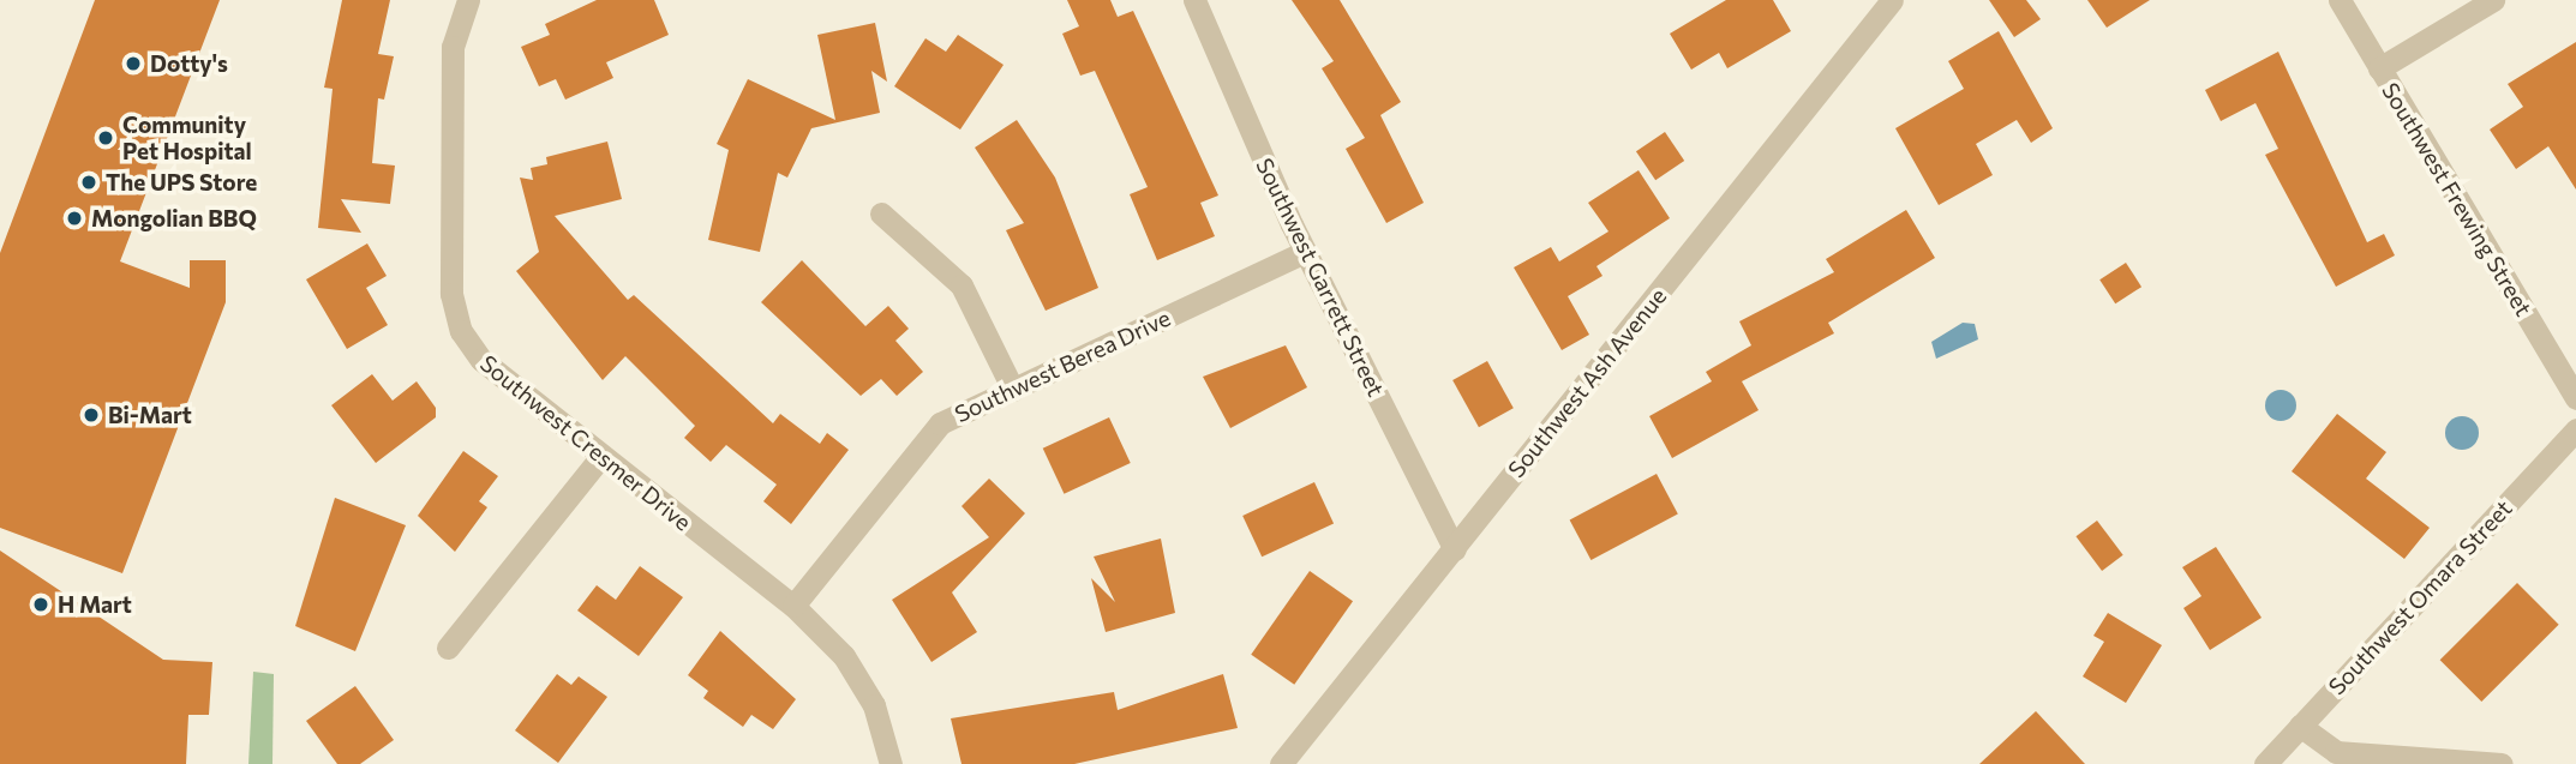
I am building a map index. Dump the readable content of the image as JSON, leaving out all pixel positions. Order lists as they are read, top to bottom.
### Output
{
  "streets": {
    "street": [
      "Southwest Frewing Street",
      "Southwest Garrett Street",
      "Southwest Berea Drive",
      "Southwest Ash Avenue",
      "Southwest Cresmer Drive",
      "Southwest Omara Street"
    ]
  },
  "crossings": [
    ["Southwest Garrett Street", "Southwest Berea Drive"],
    ["Southwest Garrett Street", "Southwest Ash Avenue"],
    ["Southwest Berea Drive", "Southwest Cresmer Drive"]
  ],
  "places": [
    "Dotty's",
    "Community Pet Hospital",
    "The UPS Store",
    "Mongolian BBQ",
    "Bi-Mart",
    "H Mart"
  ]
}
